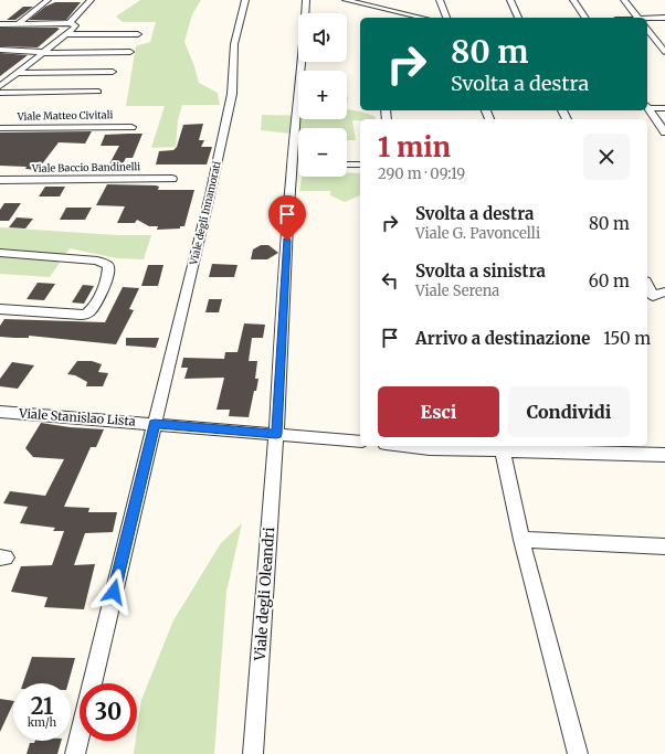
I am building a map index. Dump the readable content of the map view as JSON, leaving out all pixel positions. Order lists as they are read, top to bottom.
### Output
{
  "streets": {
    "street": [
      "Viale Matteo Civitali",
      "Viale Baccio Bandinelli",
      "Viale degli Innamorati",
      "Viale Stanislao Lista",
      "Viale degli Oleandri"
    ]
  },
  "crossings": [
    ["Viale degli Innamorati", "Viale Stanislao Lista"],
    ["Viale Stanislao Lista", "Viale degli Oleandri"]
  ],
  "page": {
    "map_buttons": ["+", "−"],
    "turn": ["80 m", "Svolta a destra"],
    "heading": ["1 min", "290 m · 09:19"],
    "list": [
      {
        "name": "Svolta a destra",
        "note": "Viale G. Pavoncelli",
        "value": "80 m"
      },
      {
        "name": "Svolta a sinistra",
        "note": "Viale Serena",
        "value": "60 m"
      },
      {
        "name": "Arrivo a destinazione",
        "value": "150 m"
      }
    ],
    "buttons": ["Esci", "Condividi"],
    "speed": "21 km/h",
    "limit": "30"
  }
}
